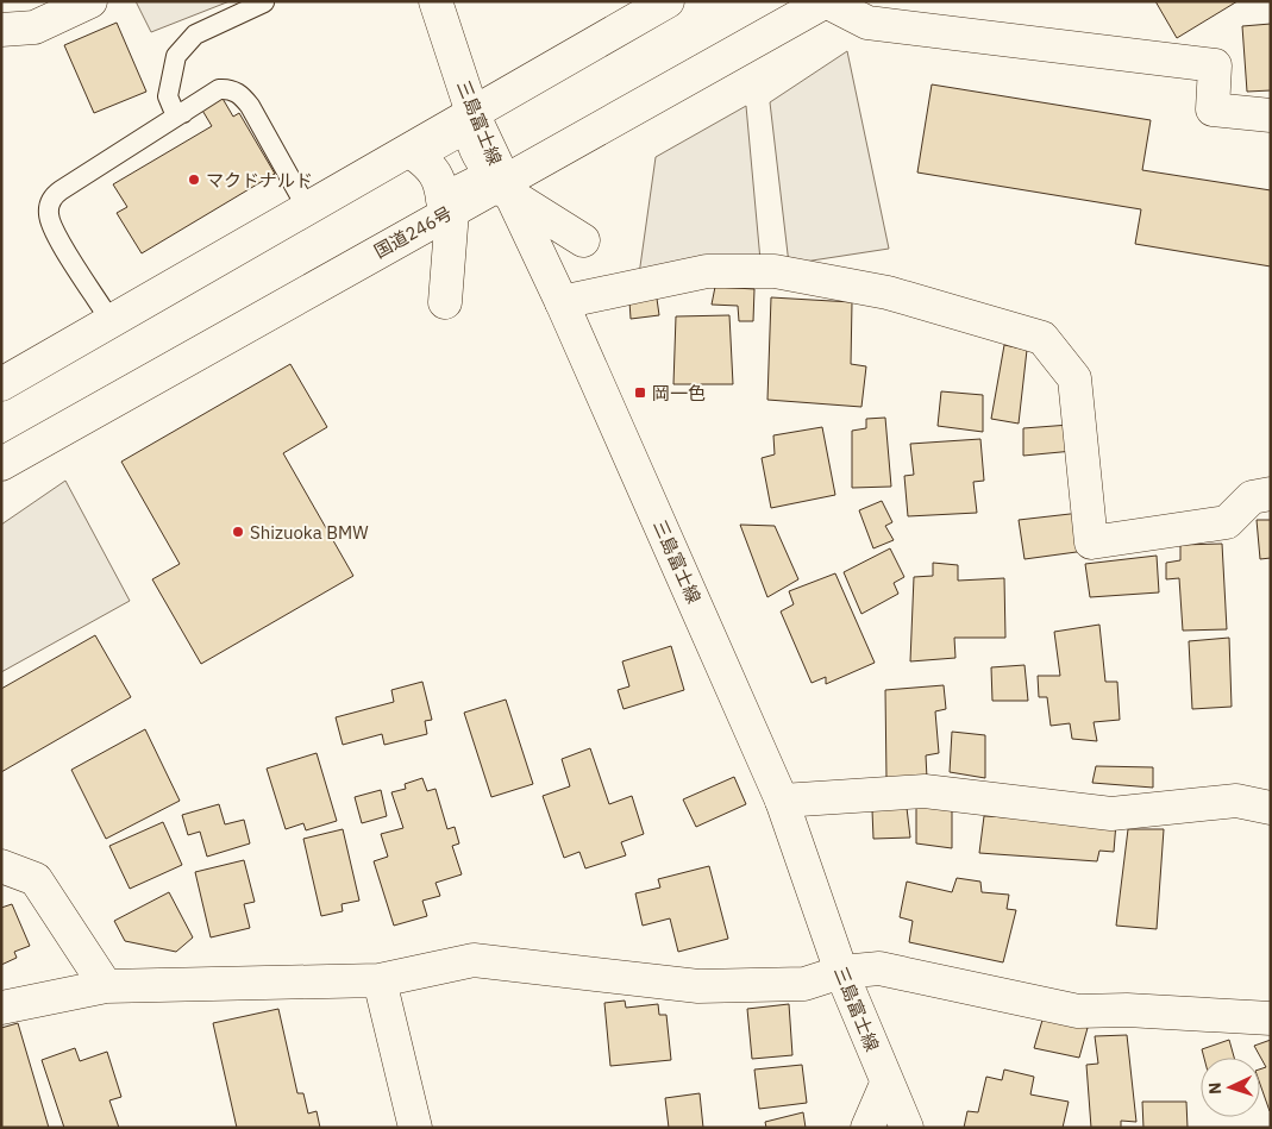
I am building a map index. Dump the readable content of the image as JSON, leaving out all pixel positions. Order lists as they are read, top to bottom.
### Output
{
  "streets": {
    "main road": ["三島富士線", "国道246号"]
  },
  "crossings": [
    ["三島富士線", "国道246号"]
  ],
  "places": {
    "other": ["マクドナルド", "Shizuoka BMW"],
    "transit": ["岡一色"]
  },
  "north": "left"
}
